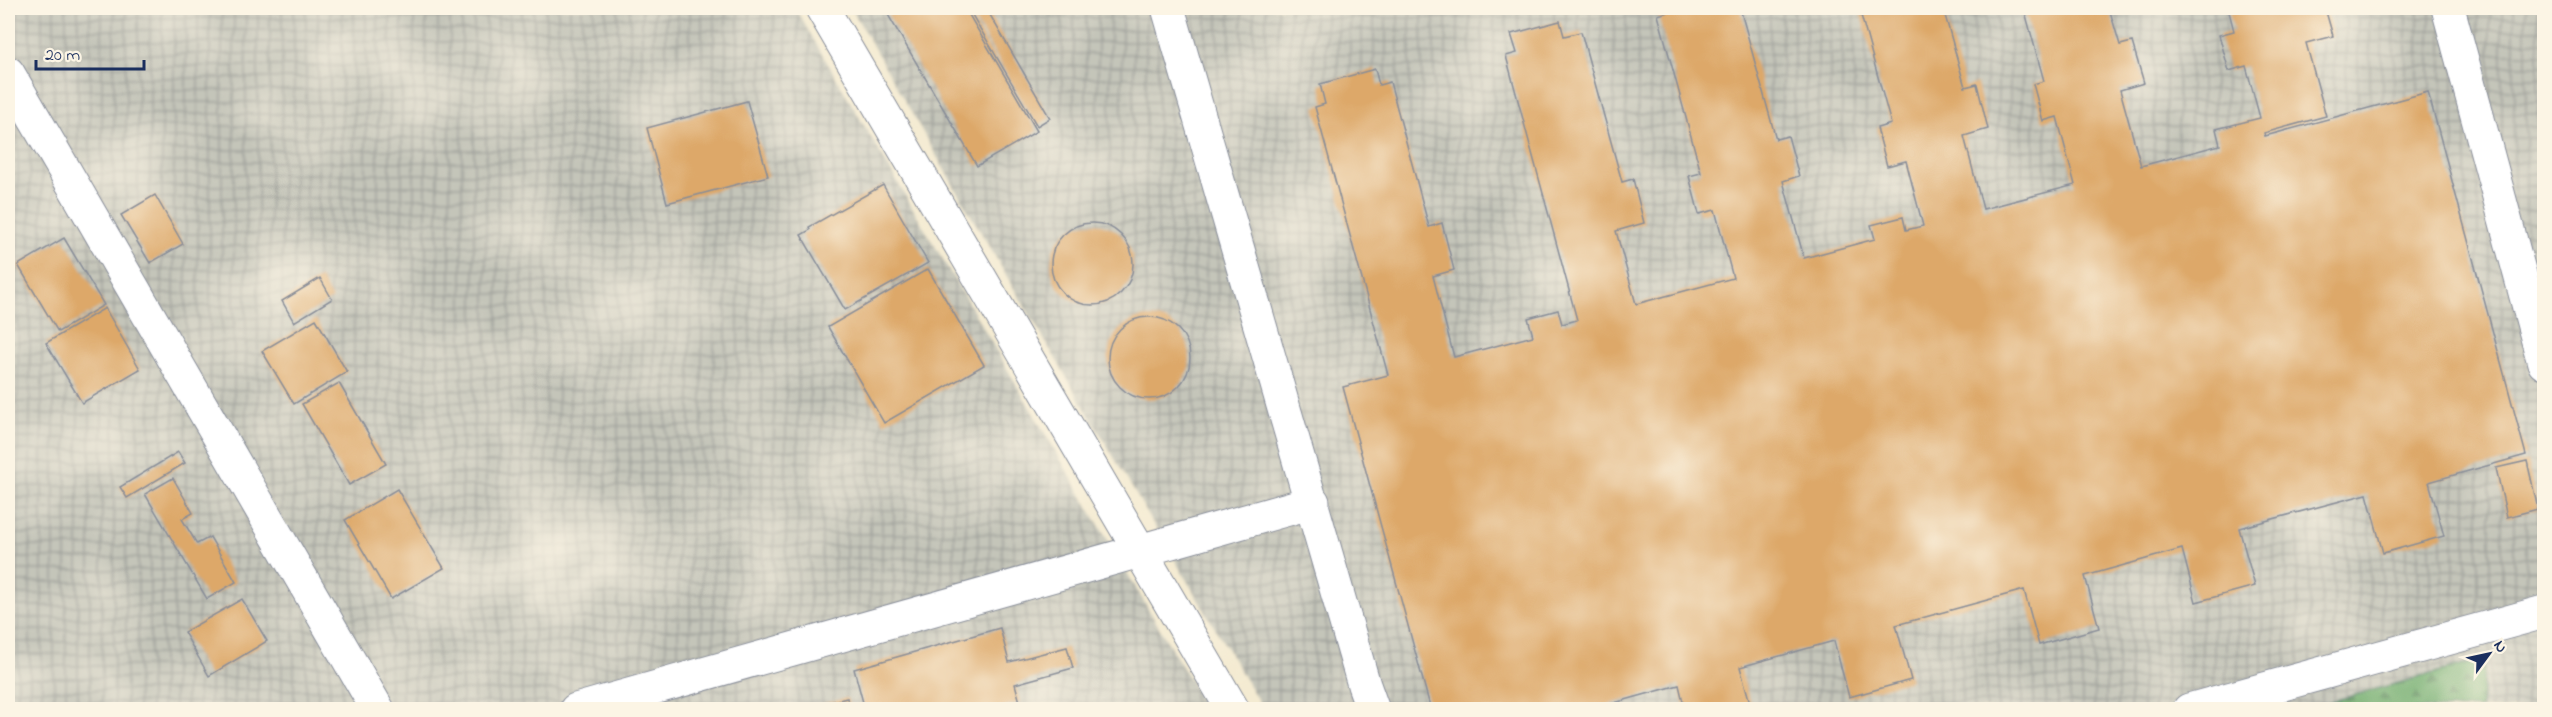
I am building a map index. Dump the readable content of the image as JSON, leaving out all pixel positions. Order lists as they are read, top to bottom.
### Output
{
  "scale_bar": "20 m",
  "north": "top right"
}
